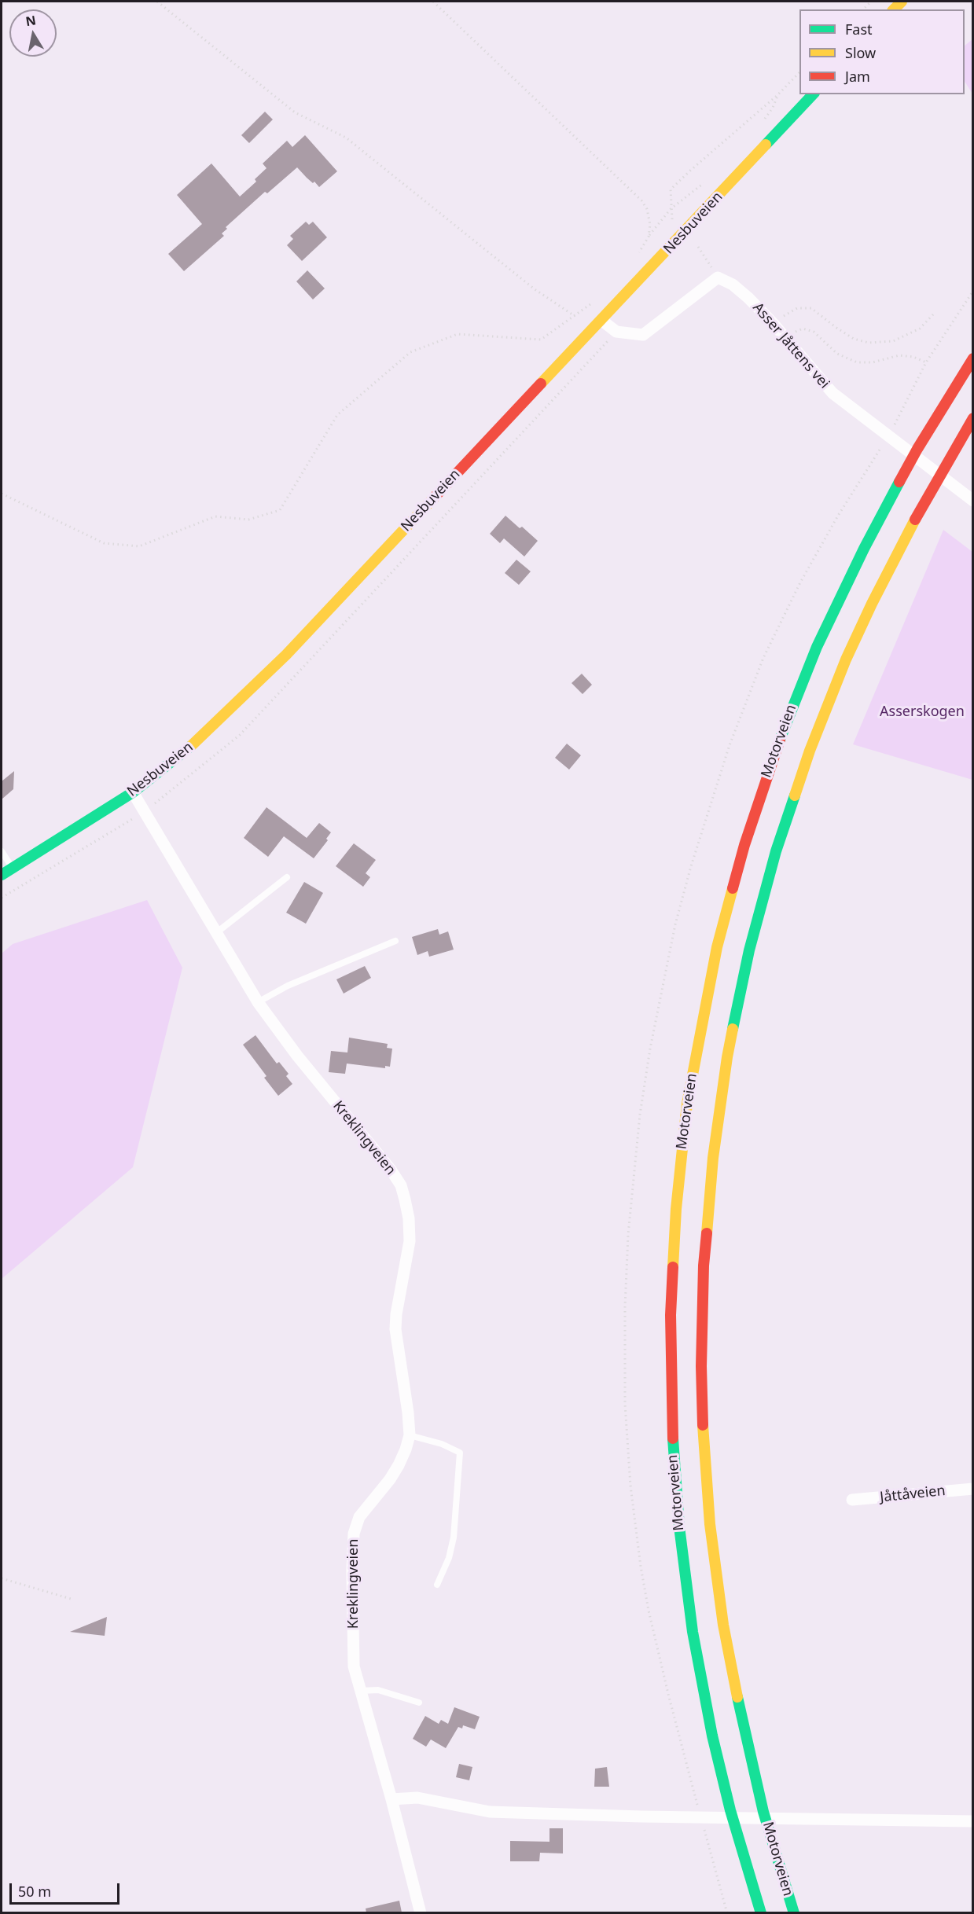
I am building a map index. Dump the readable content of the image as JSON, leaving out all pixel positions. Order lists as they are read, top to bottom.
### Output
{
  "streets": {
    "main road": ["Nesbuveien", "Motorveien"],
    "street": ["Asser Jåttens vei", "Kreklingveien", "Jåttåveien"]
  },
  "crossings": [
    ["Nesbuveien", "Kreklingveien"]
  ],
  "parks": ["Asserskogen"],
  "legend": ["Fast", "Slow", "Jam"],
  "scale_bar": "50 m",
  "north": "top"
}
